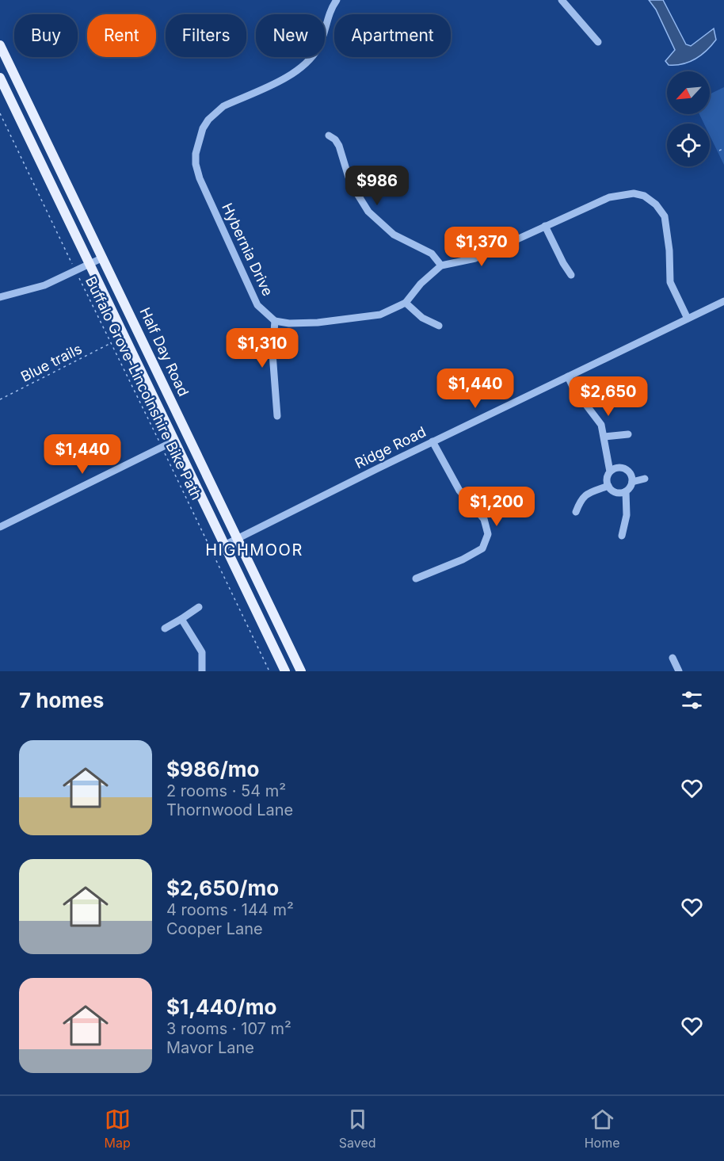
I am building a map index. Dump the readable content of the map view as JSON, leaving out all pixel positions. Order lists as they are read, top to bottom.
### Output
{
  "streets": {
    "main road": ["Half Day Road"],
    "street": ["Hybernia Drive", "Ridge Road"],
    "path": ["Blue trails", "Buffalo Grove-Lincolnshire Bike Path"]
  },
  "crossings": [
    ["Half Day Road", "Ridge Road"],
    ["Blue trails", "Buffalo Grove-Lincolnshire Bike Path"]
  ],
  "districts": ["HIGHMOOR"],
  "north": "bottom left",
  "page": {
    "chip": [
      "Buy",
      "Rent",
      "Filters",
      "New",
      "Apartment"
    ],
    "price": [
      "$986",
      "$1,370",
      "$1,310",
      "$1,440",
      "$2,650",
      "$1,440",
      "$1,200"
    ],
    "heading": "7 homes",
    "list": [
      {
        "name": "$986/mo",
        "note": "2 rooms · 54 m² · Thornwood Lane"
      },
      {
        "name": "$2,650/mo",
        "note": "4 rooms · 144 m² · Cooper Lane"
      },
      {
        "name": "$1,440/mo",
        "note": "3 rooms · 107 m² · Mavor Lane"
      }
    ],
    "tabs": ["Map", "Saved", "Home"]
  }
}
